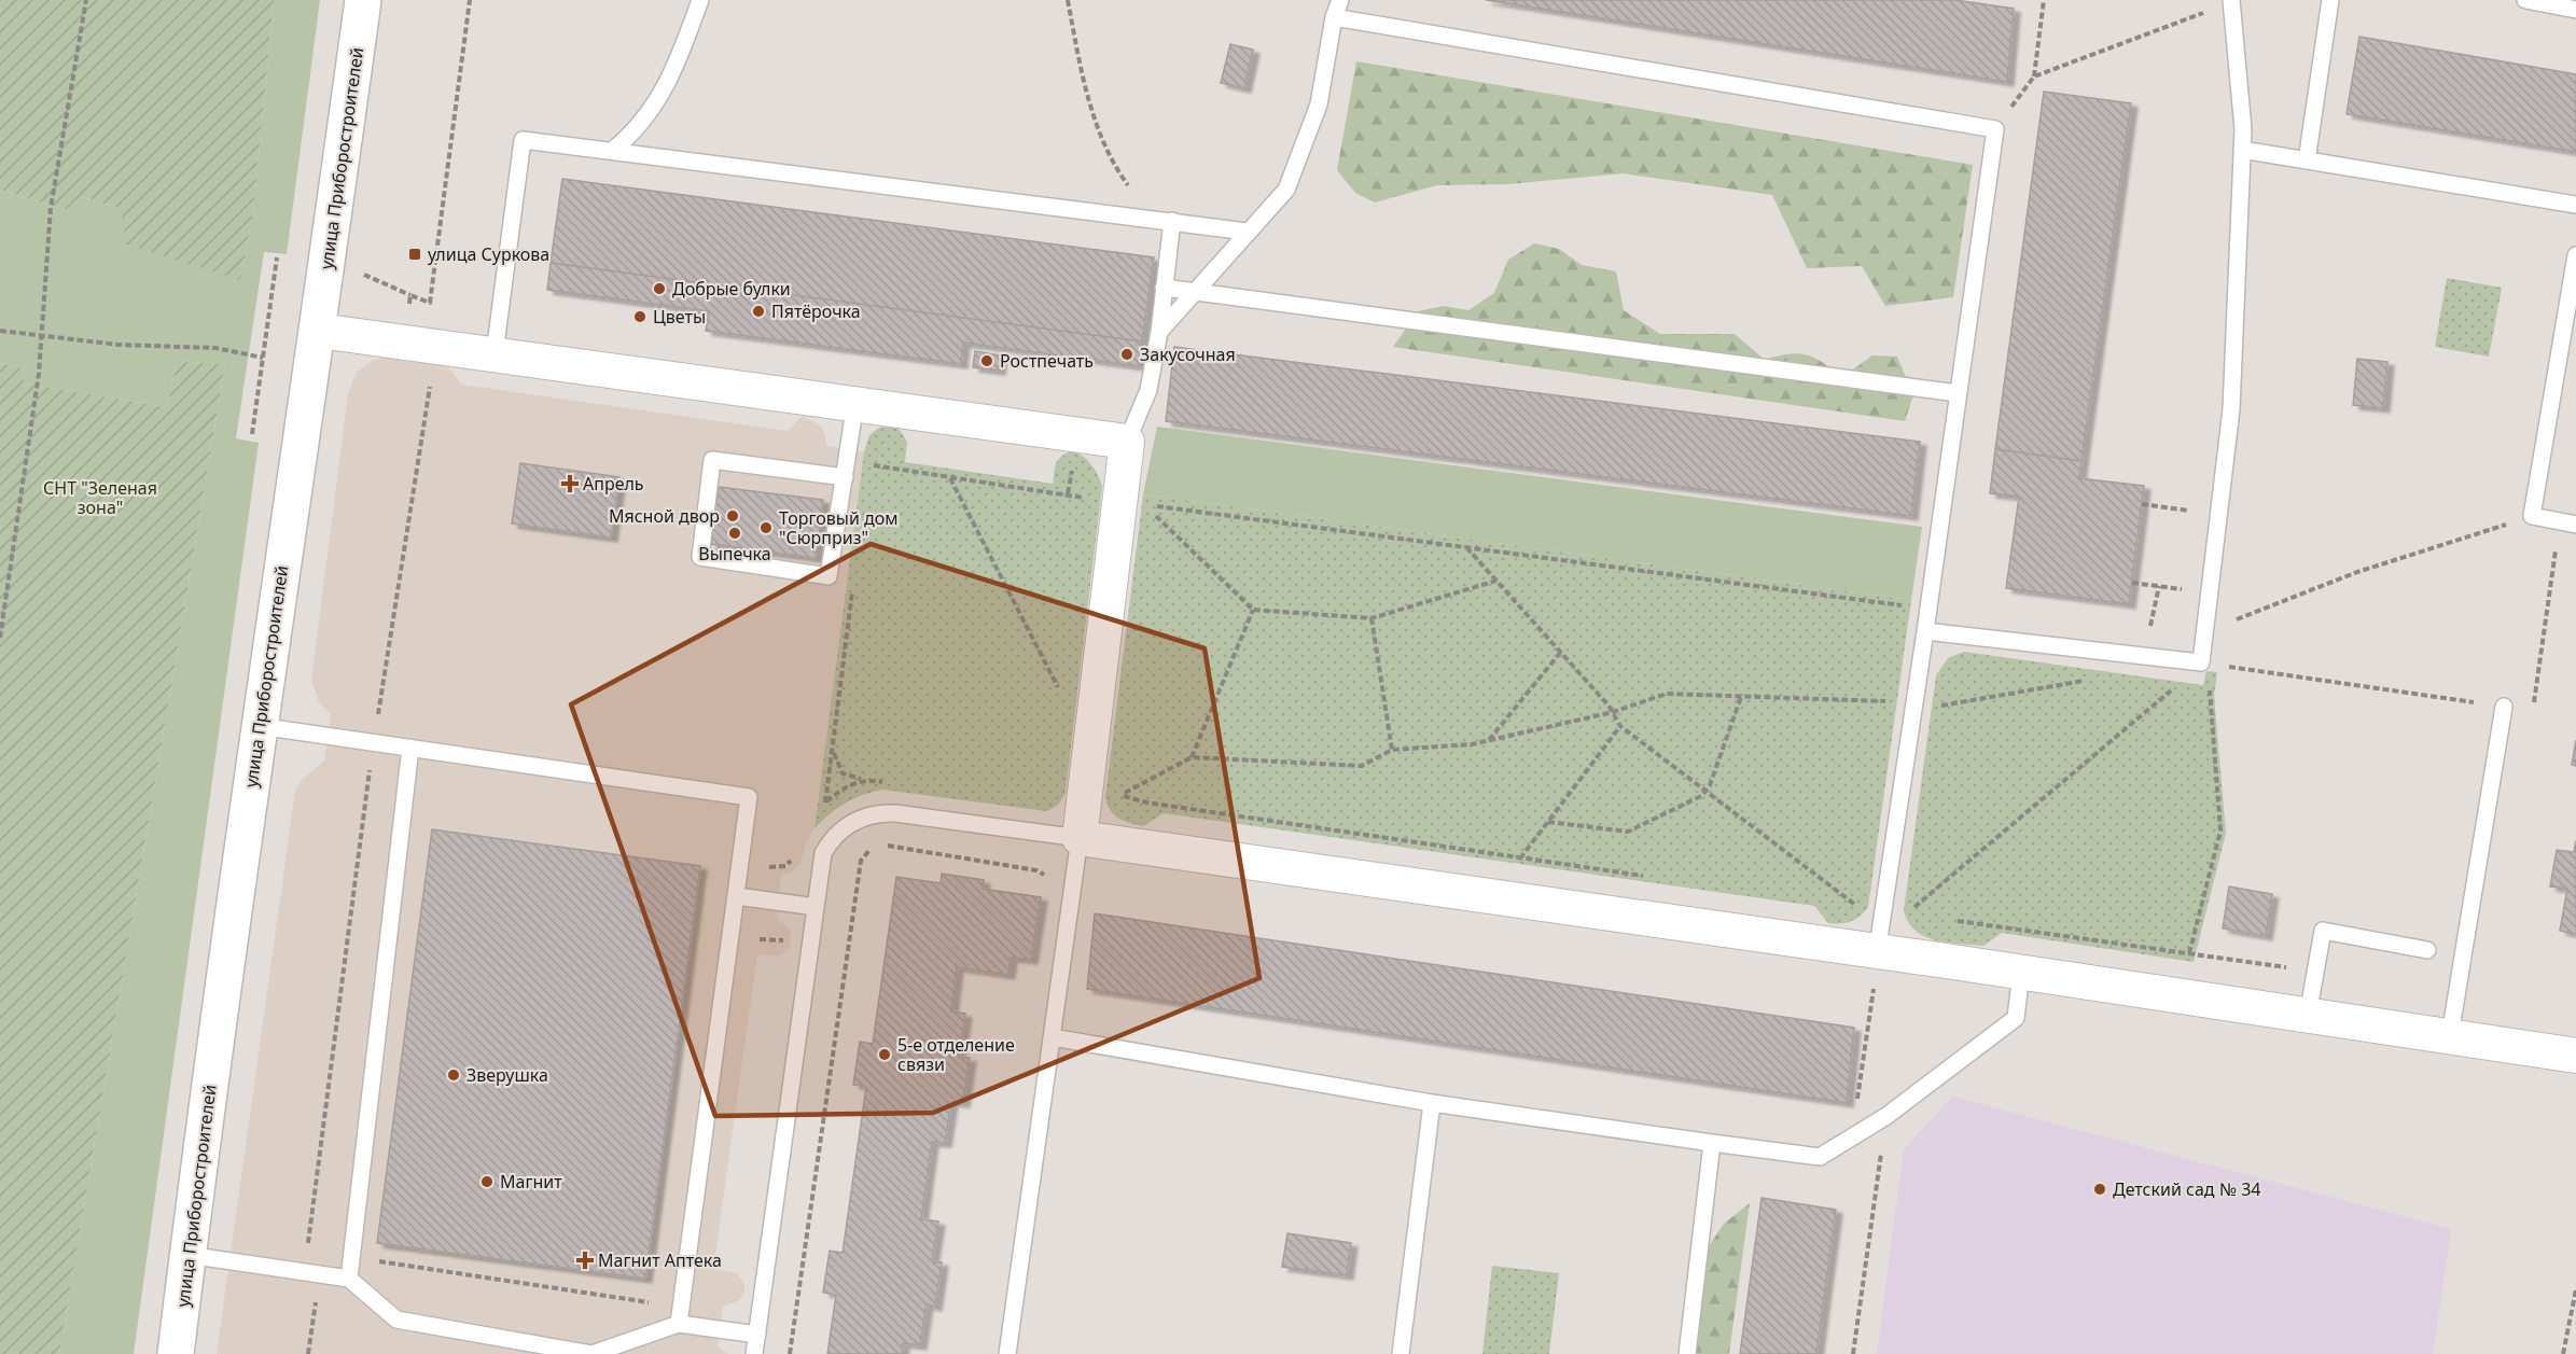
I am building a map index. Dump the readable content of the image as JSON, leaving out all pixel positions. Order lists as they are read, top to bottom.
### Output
{
  "streets": {
    "street": ["улица Приборостроителей"]
  },
  "parks": ["СНТ \"Зеленая зона\""],
  "places": {
    "transit": ["улица Суркова"],
    "other": [
      "Добрые булки",
      "Пятёрочка",
      "Цветы",
      "Закусочная",
      "Ростпечать",
      "Мясной двор",
      "Торговый дом \"Сюрприз\"",
      "Выпечка",
      "5-е отделение связи",
      "Зверушка",
      "Магнит",
      "Детский сад № 34"
    ],
    "health": ["Апрель", "Магнит Аптека"]
  }
}
